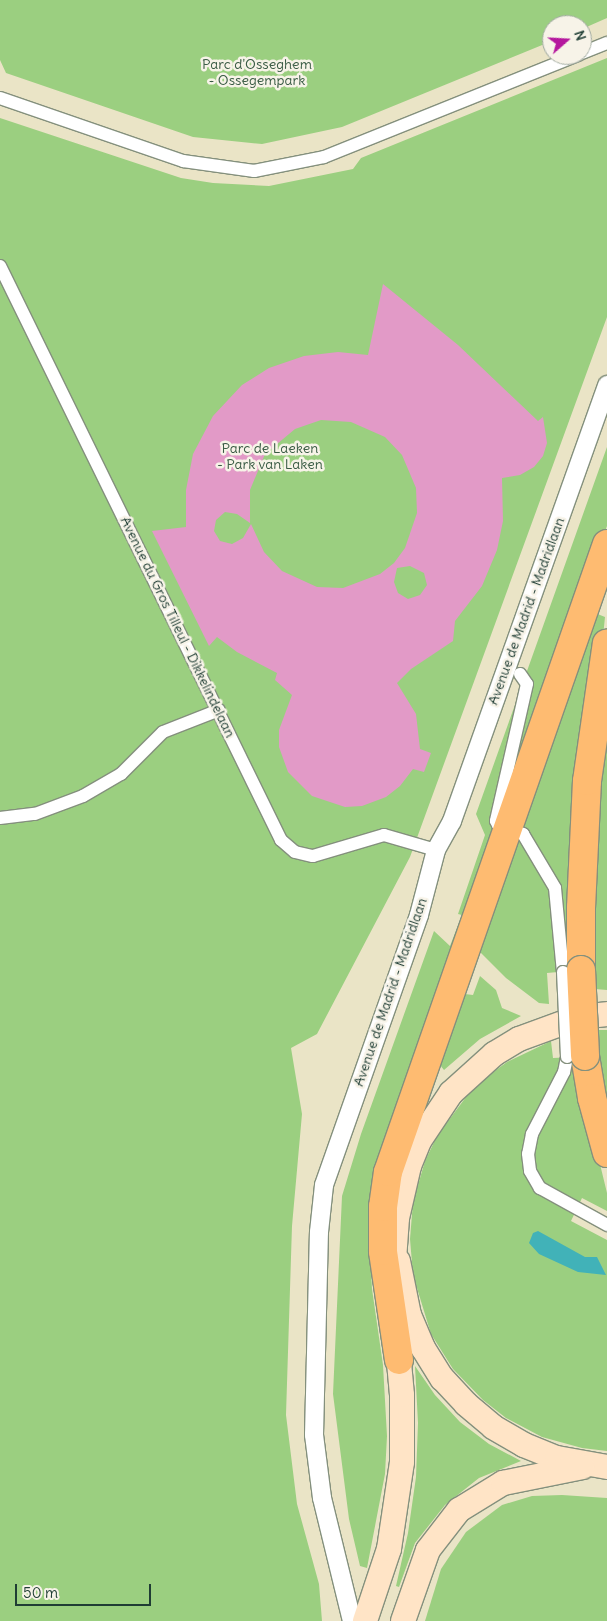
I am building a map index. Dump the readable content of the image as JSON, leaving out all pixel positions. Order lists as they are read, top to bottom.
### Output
{
  "streets": {
    "street": ["Avenue de Madrid - Madridlaan", "Avenue du Gros Tilleul - Dikkelindelaan"]
  },
  "crossings": [
    ["Avenue de Madrid - Madridlaan", "Avenue du Gros Tilleul - Dikkelindelaan"]
  ],
  "parks": ["Parc d'Osseghem - Ossegempark", "Parc de Laeken - Park van Laken"],
  "scale_bar": "50 m",
  "north": "right"
}
